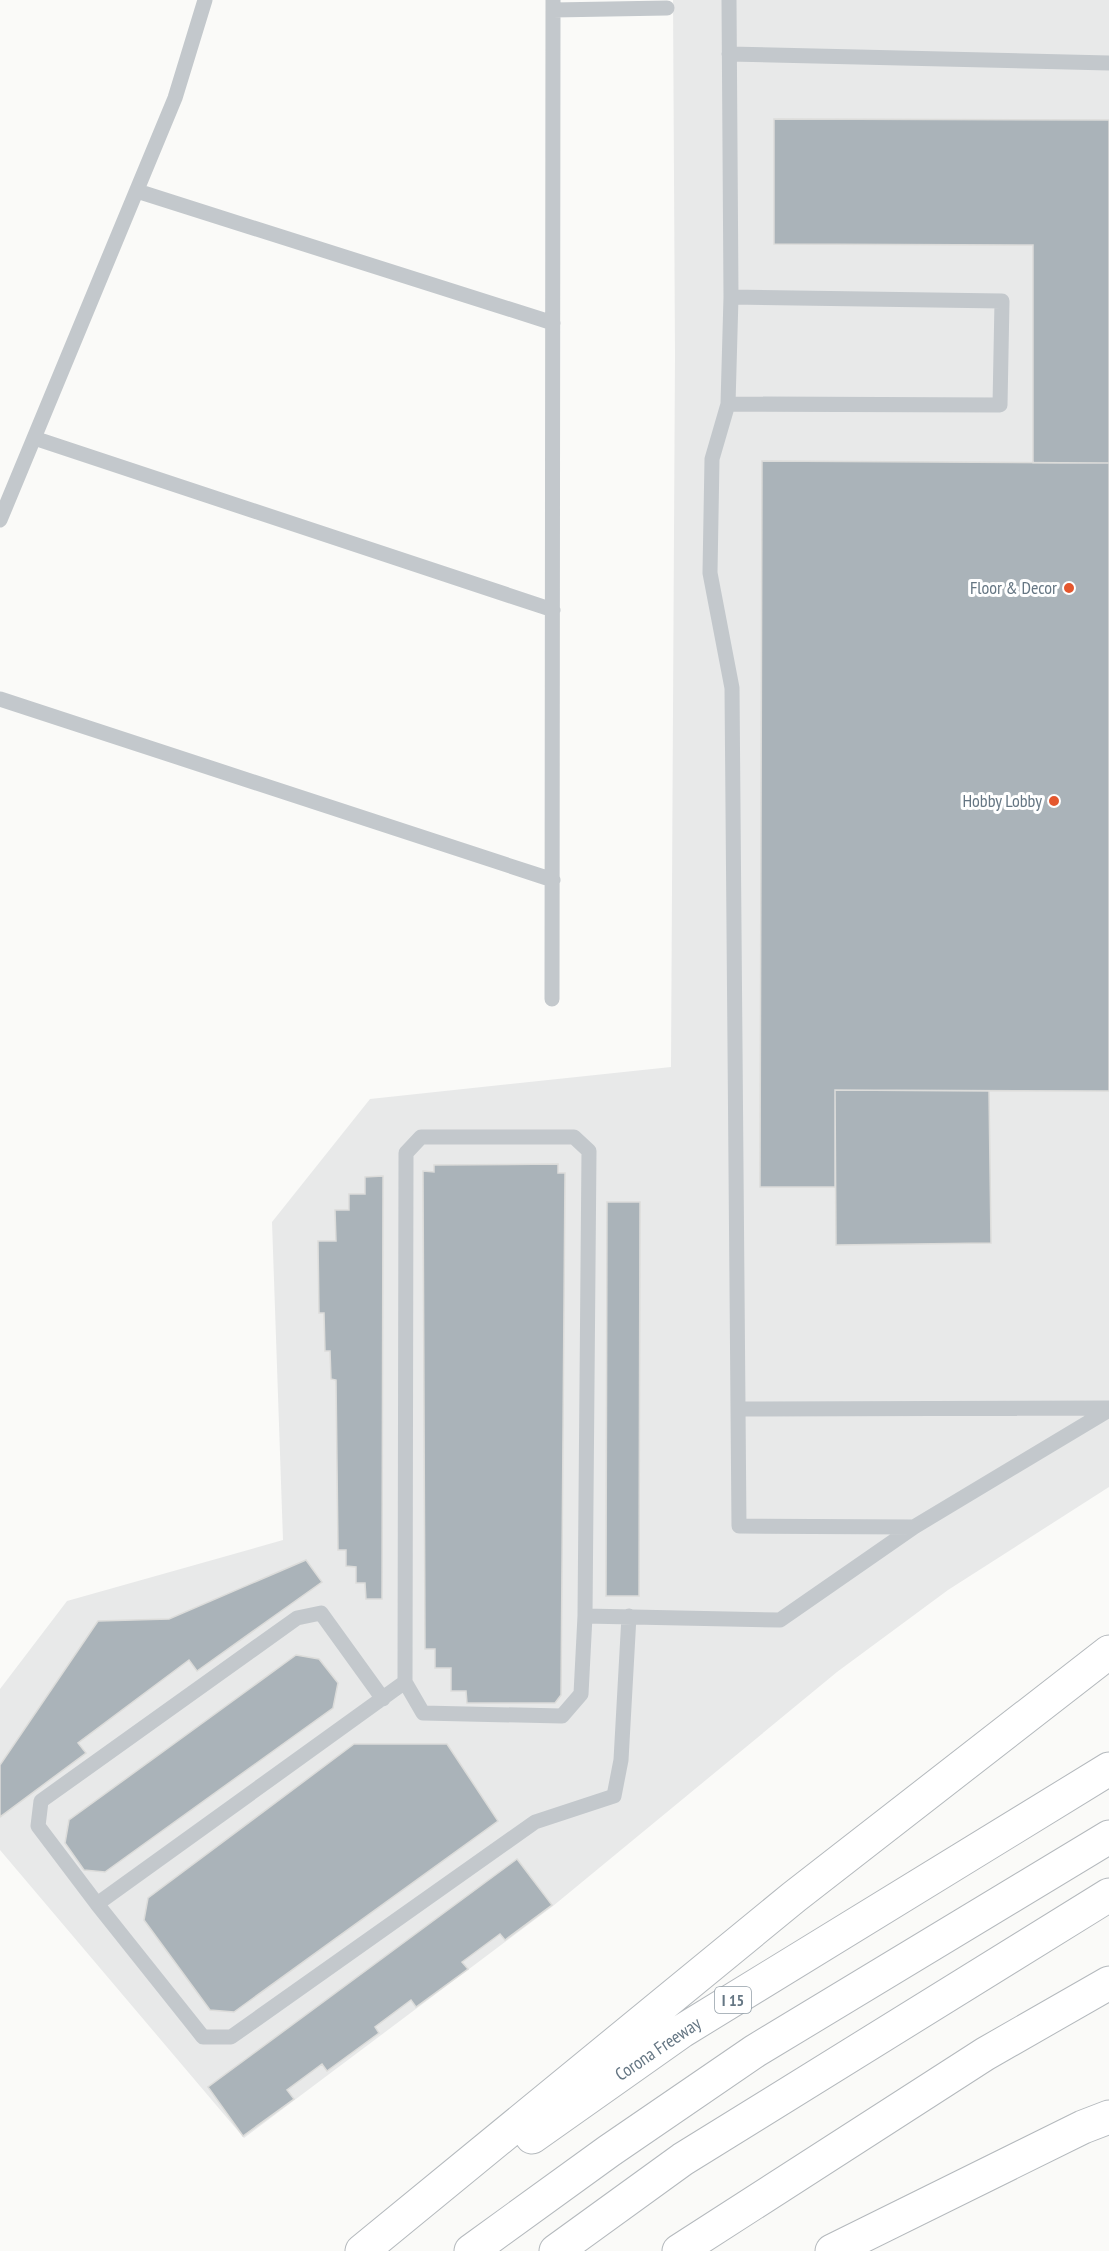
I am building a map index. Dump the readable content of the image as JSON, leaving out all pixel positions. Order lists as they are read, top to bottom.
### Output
{
  "streets": {
    "highway": ["I 15", "Corona Freeway"]
  },
  "places": ["Floor & Decor", "Hobby Lobby"]
}
